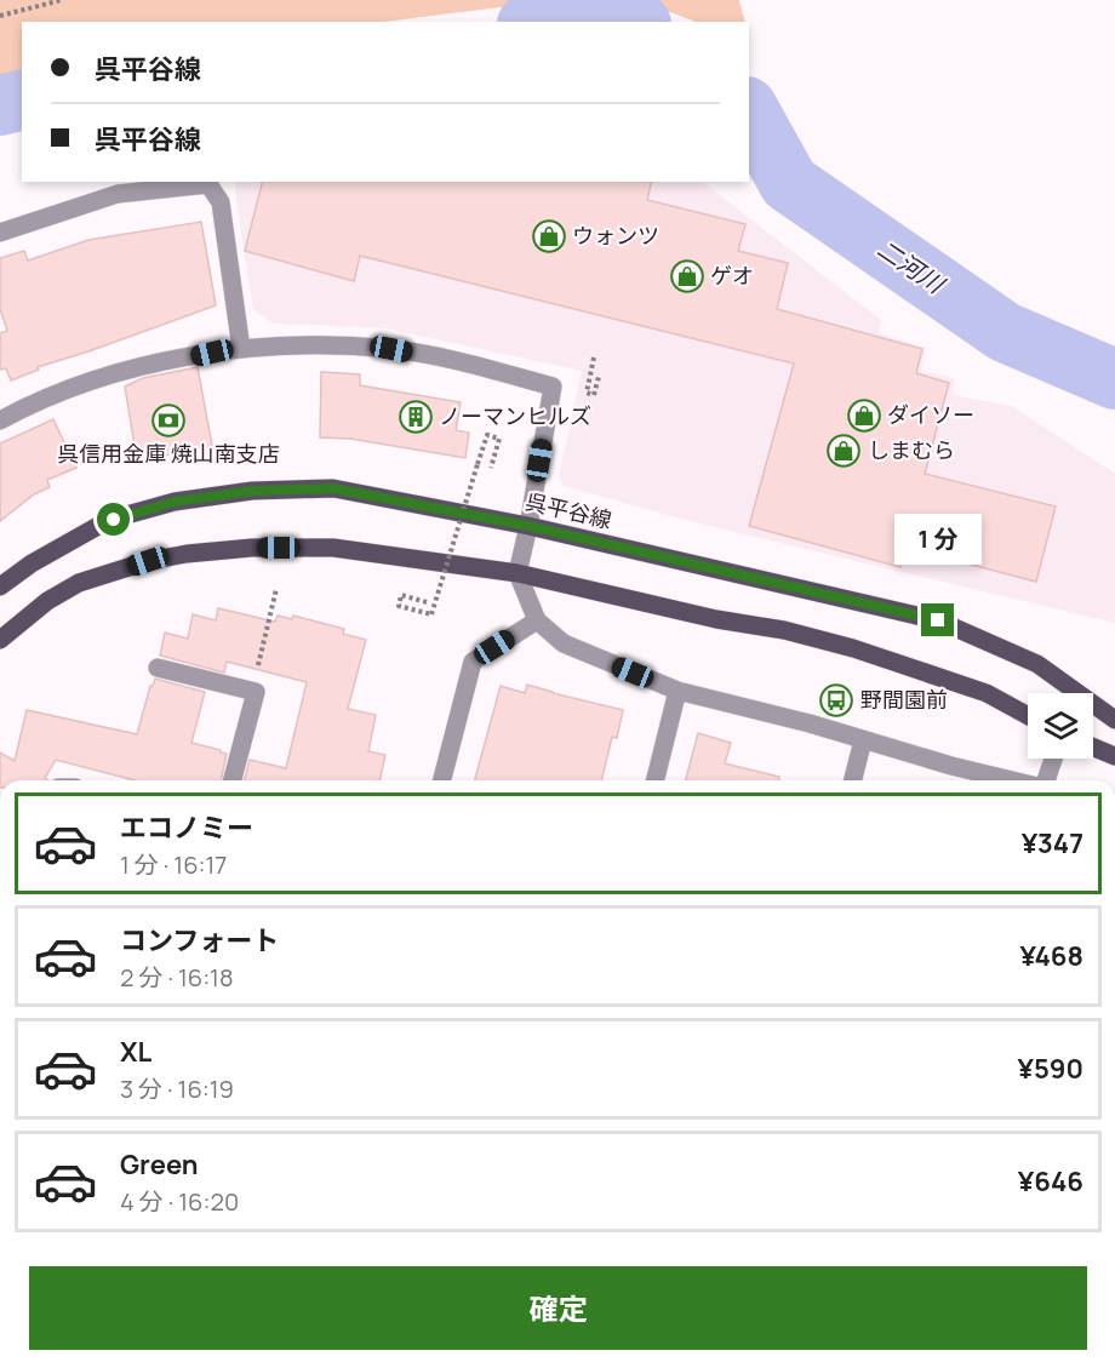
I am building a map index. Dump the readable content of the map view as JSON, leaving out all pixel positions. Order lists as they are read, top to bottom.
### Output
{
  "streets": {
    "main road": ["呉平谷線"]
  },
  "water": ["二河川"],
  "places": {
    "shop": [
      "ウォンツ",
      "ゲオ",
      "ダイソー",
      "しまむら"
    ],
    "building": ["ノーマンヒルズ"],
    "bank": ["呉信用金庫 焼山南支店"],
    "bus stop": ["野間園前"]
  },
  "page": {
    "banner": ["呉平谷線", "呉平谷線"],
    "bubble": "1 分",
    "list": [
      {
        "name": "エコノミー",
        "note": "1 分 · 16:17",
        "value": "¥347"
      },
      {
        "name": "コンフォート",
        "note": "2 分 · 16:18",
        "value": "¥468"
      },
      {
        "name": "XL",
        "note": "3 分 · 16:19",
        "value": "¥590"
      },
      {
        "name": "Green",
        "note": "4 分 · 16:20",
        "value": "¥646"
      }
    ],
    "buttons": "確定"
  }
}
